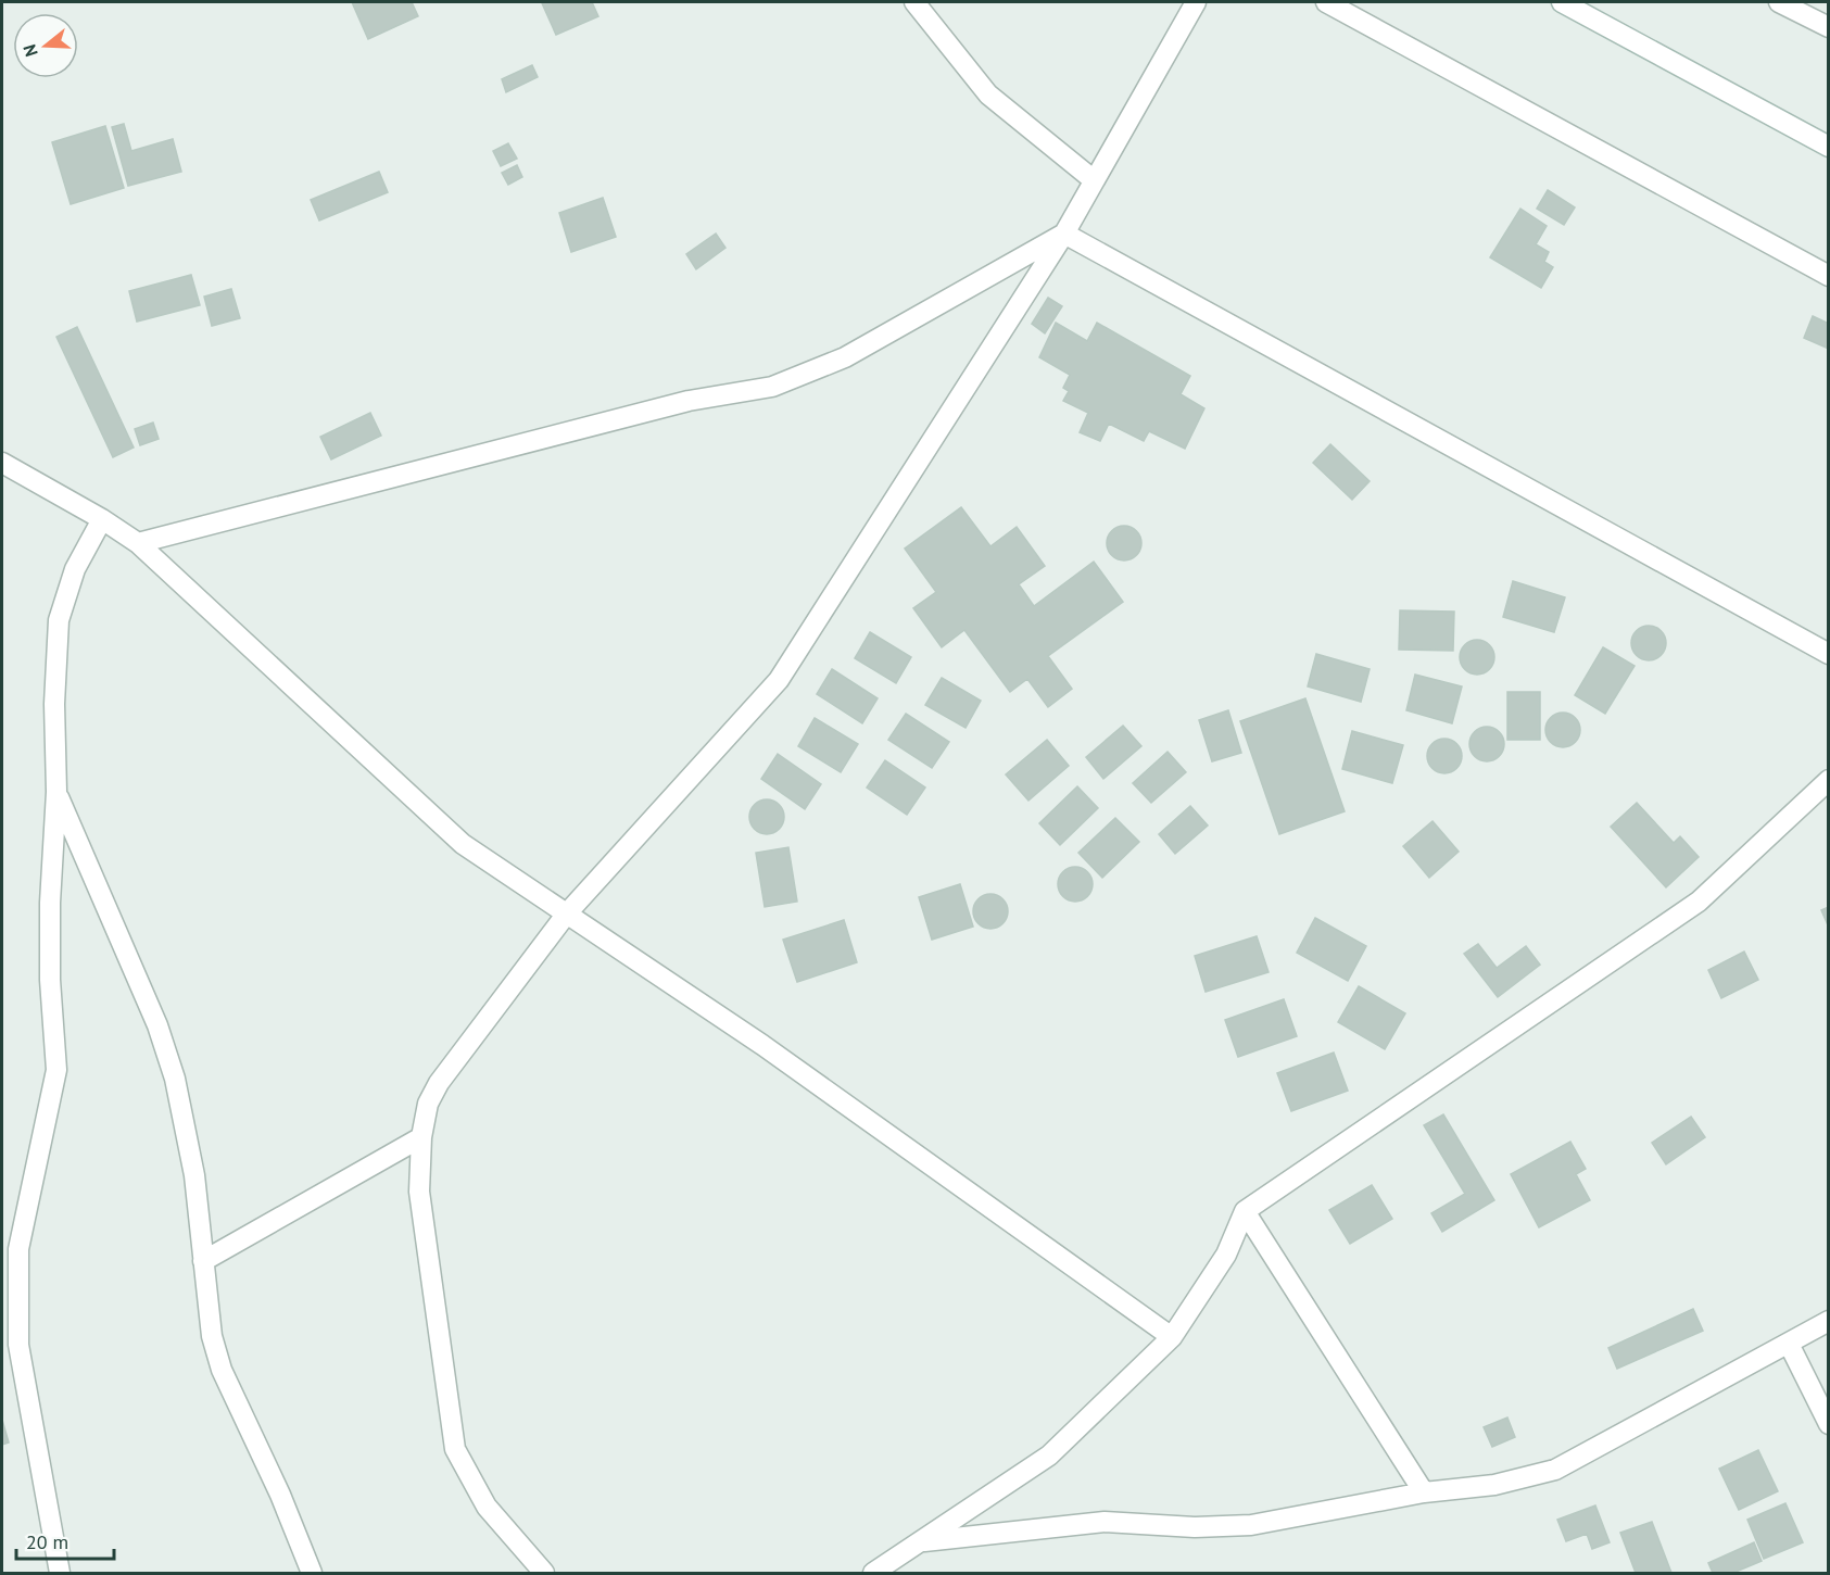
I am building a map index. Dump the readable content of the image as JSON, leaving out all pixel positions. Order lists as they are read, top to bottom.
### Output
{
  "scale_bar": "20 m",
  "north": "left"
}
